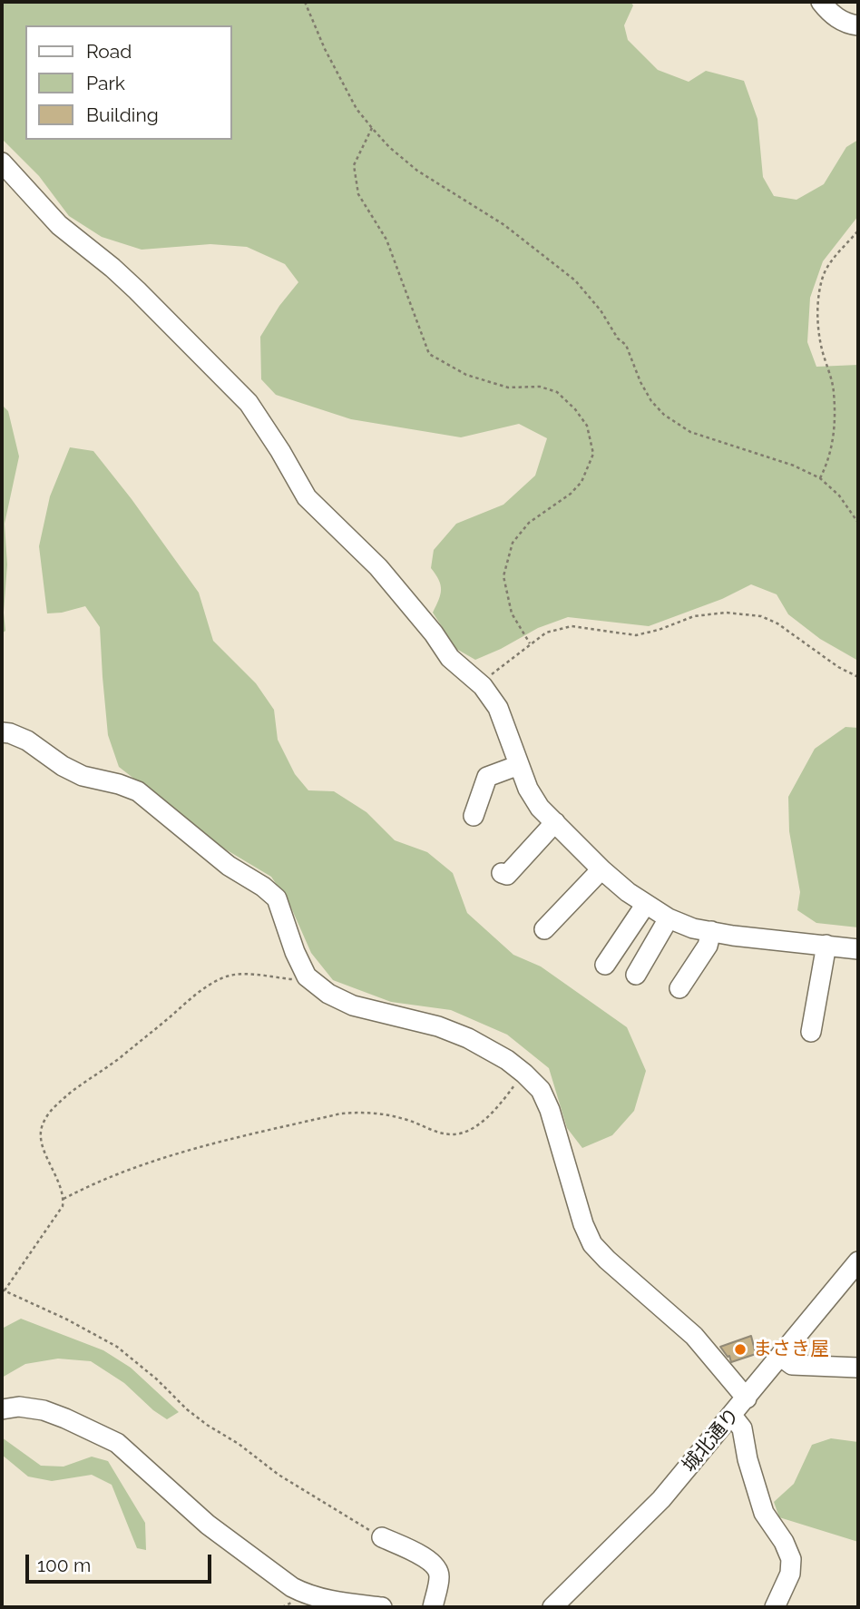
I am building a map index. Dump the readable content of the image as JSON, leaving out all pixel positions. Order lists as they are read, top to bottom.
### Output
{
  "streets": {
    "street": ["城北通り"]
  },
  "places": ["まさき屋"],
  "legend": ["Road", "Park", "Building"],
  "scale_bar": "100 m"
}
